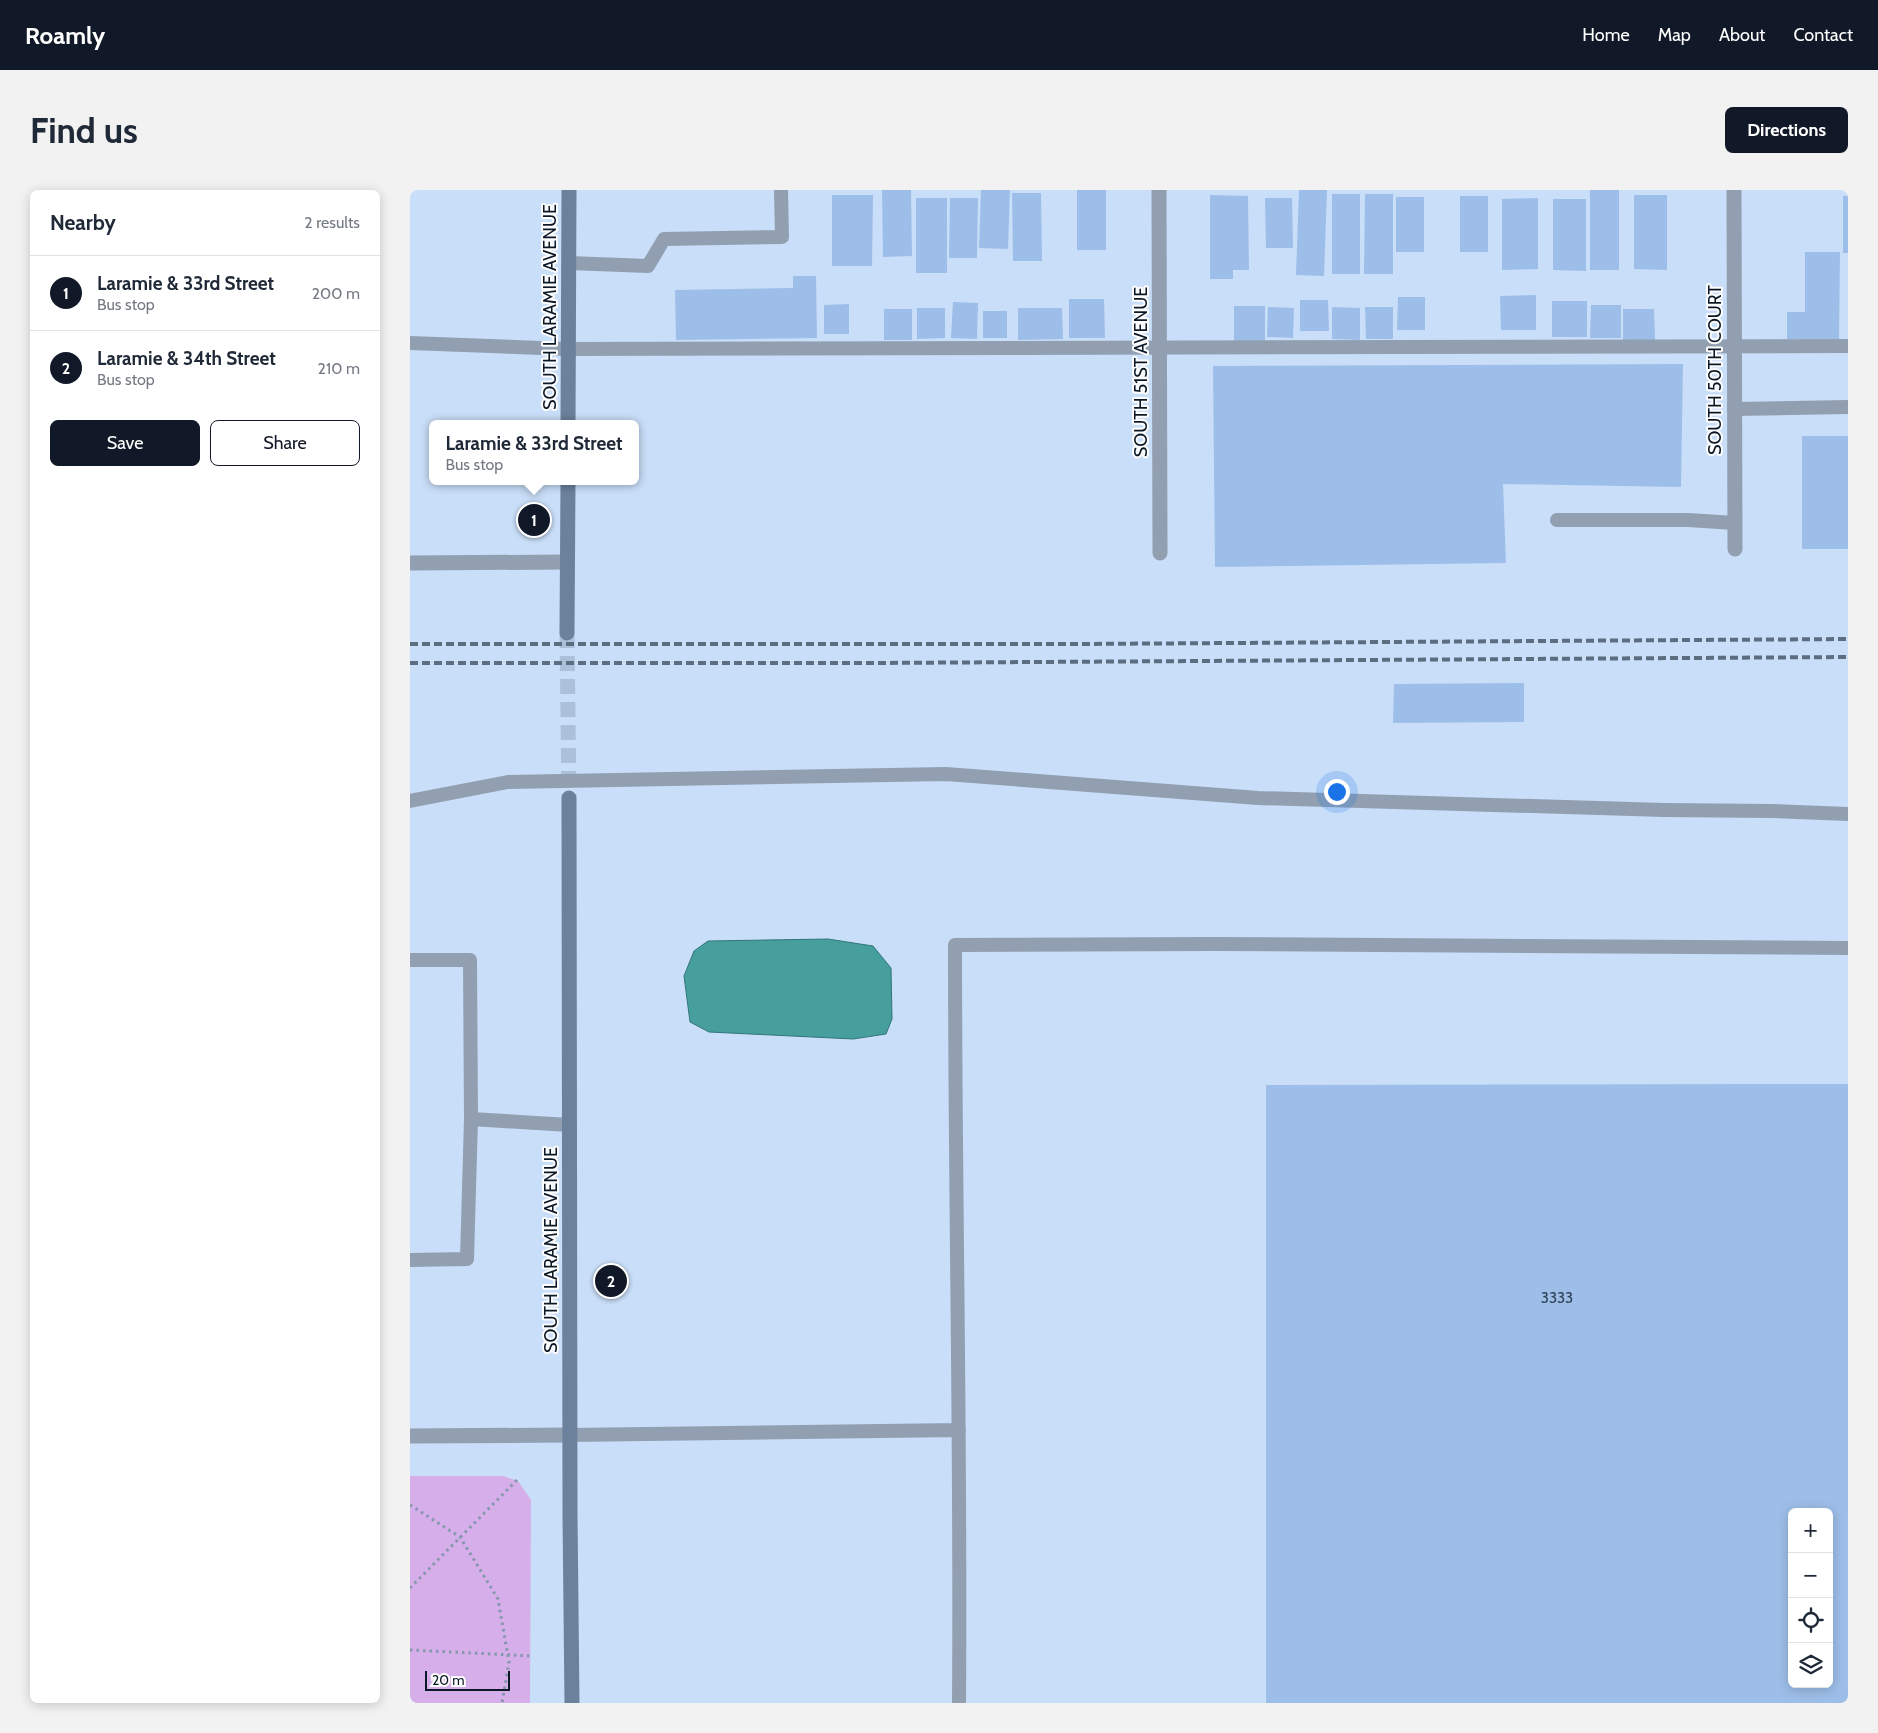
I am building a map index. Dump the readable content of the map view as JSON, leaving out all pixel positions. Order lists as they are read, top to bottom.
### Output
{
  "streets": {
    "main road": ["SOUTH LARAMIE AVENUE"],
    "street": ["SOUTH 50TH COURT", "SOUTH 51ST AVENUE"]
  },
  "house_numbers": ["3333"],
  "scale_bar": "20 m",
  "page": {
    "header": "Roamly",
    "nav": [
      "Home",
      "Map",
      "About",
      "Contact"
    ],
    "buttons": [
      "Directions",
      ["Save", "Share"]
    ],
    "title": "Find us",
    "heading": ["Nearby", "2 results"],
    "list": [
      {
        "mark": "1",
        "name": "Laramie & 33rd Street",
        "note": "Bus stop",
        "value": "200 m"
      },
      {
        "mark": "2",
        "name": "Laramie & 34th Street",
        "note": "Bus stop",
        "value": "210 m"
      }
    ],
    "popup": ["Laramie & 33rd Street", "Bus stop"],
    "pins": ["1", "2"],
    "map_buttons": ["+", "−"],
    "scale": "20 m"
  }
}
